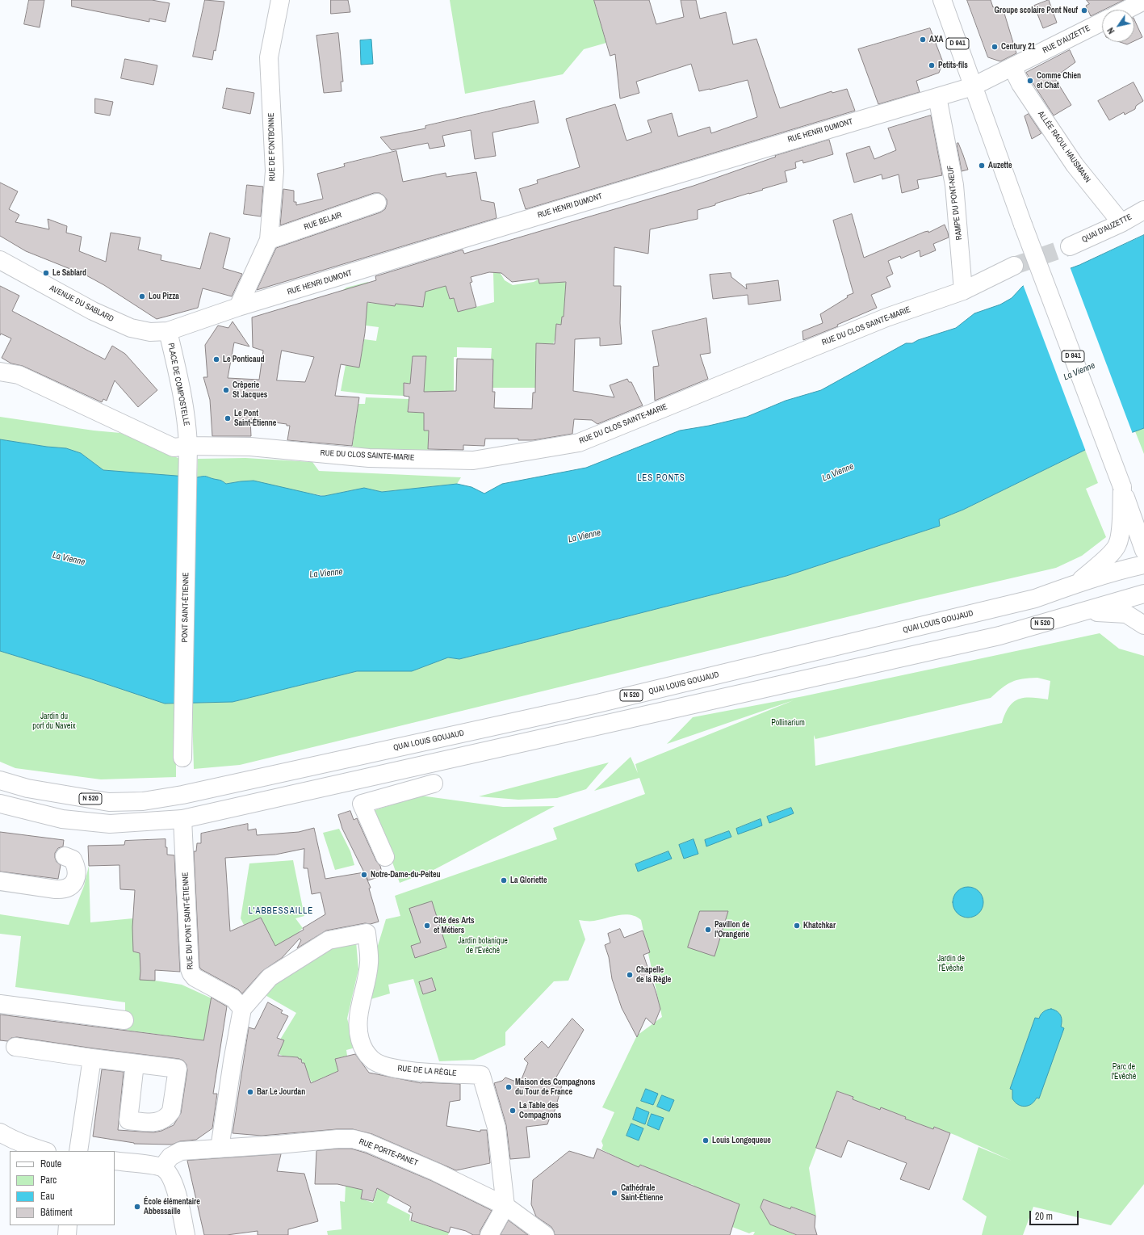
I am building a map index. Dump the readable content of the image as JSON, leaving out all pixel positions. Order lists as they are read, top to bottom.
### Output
{
  "streets": {
    "street": [
      "RUE D'AUZETTE",
      "D 941",
      "RUE HENRI DUMONT",
      "RUE DE FONTBONNE",
      "ALLÉE RAOUL HAUSMANN",
      "RAMPE DU PONT-NEUF",
      "RUE BELAIR",
      "QUAI D'AUZETTE",
      "AVENUE DU SABLARD",
      "RUE DU CLOS SAINTE-MARIE",
      "PLACE DE COMPOSTELLE",
      "PONT SAINT-ÉTIENNE",
      "QUAI LOUIS GOUJAUD",
      "N 520",
      "RUE DU PONT SAINT-ÉTIENNE",
      "RUE DE LA RÈGLE",
      "RUE PORTE-PANET"
    ]
  },
  "crossings": [
    ["RUE D'AUZETTE", "D 941"],
    ["RUE D'AUZETTE", "RUE HENRI DUMONT"],
    ["RUE D'AUZETTE", "ALLÉE RAOUL HAUSMANN"],
    ["D 941", "RUE HENRI DUMONT"],
    ["RUE HENRI DUMONT", "RUE DE FONTBONNE"],
    ["RUE HENRI DUMONT", "RAMPE DU PONT-NEUF"],
    ["RUE HENRI DUMONT", "AVENUE DU SABLARD"],
    ["RUE HENRI DUMONT", "PLACE DE COMPOSTELLE"],
    ["RUE DE FONTBONNE", "RUE BELAIR"],
    ["ALLÉE RAOUL HAUSMANN", "QUAI D'AUZETTE"],
    ["RAMPE DU PONT-NEUF", "RUE DU CLOS SAINTE-MARIE"],
    ["AVENUE DU SABLARD", "PLACE DE COMPOSTELLE"],
    ["RUE DU CLOS SAINTE-MARIE", "PLACE DE COMPOSTELLE"],
    ["RUE DU CLOS SAINTE-MARIE", "PONT SAINT-ÉTIENNE"],
    ["PLACE DE COMPOSTELLE", "PONT SAINT-ÉTIENNE"],
    ["N 520", "RUE DU PONT SAINT-ÉTIENNE"],
    ["RUE DU PONT SAINT-ÉTIENNE", "RUE DE LA RÈGLE"],
    ["RUE DE LA RÈGLE", "RUE PORTE-PANET"]
  ],
  "districts": ["LES PONTS", "L'ABBESSAILLE"],
  "water": ["La Vienne"],
  "parks": [
    "Jardin du port du Naveix",
    "Pollinarium",
    "Jardin botanique de l'Evêché",
    "Jardin de l'Évêché",
    "Parc de l'Evêché"
  ],
  "places": [
    "Groupe scolaire Pont Neuf",
    "AXA",
    "Century 21",
    "Petits-fils",
    "Comme Chien et Chat",
    "Auzette",
    "Le Sablard",
    "Lou Pizza",
    "Le Ponticaud",
    "Crêperie St Jacques",
    "Le Pont Saint-Étienne",
    "Notre-Dame-du-Peiteu",
    "La Gloriette",
    "Cité des Arts et Métiers",
    "Khatchkar",
    "Pavillon de l'Orangerie",
    "Chapelle de la Règle",
    "Maison des Compagnons du Tour de France",
    "Bar Le Jourdan",
    "La Table des Compagnons",
    "Louis Longequeue",
    "Cathédrale Saint-Étienne",
    "École élémentaire Abbessaille"
  ],
  "legend": [
    "Route",
    "Parc",
    "Eau",
    "Bâtiment"
  ],
  "scale_bar": "20 m",
  "north": "bottom left"
}
